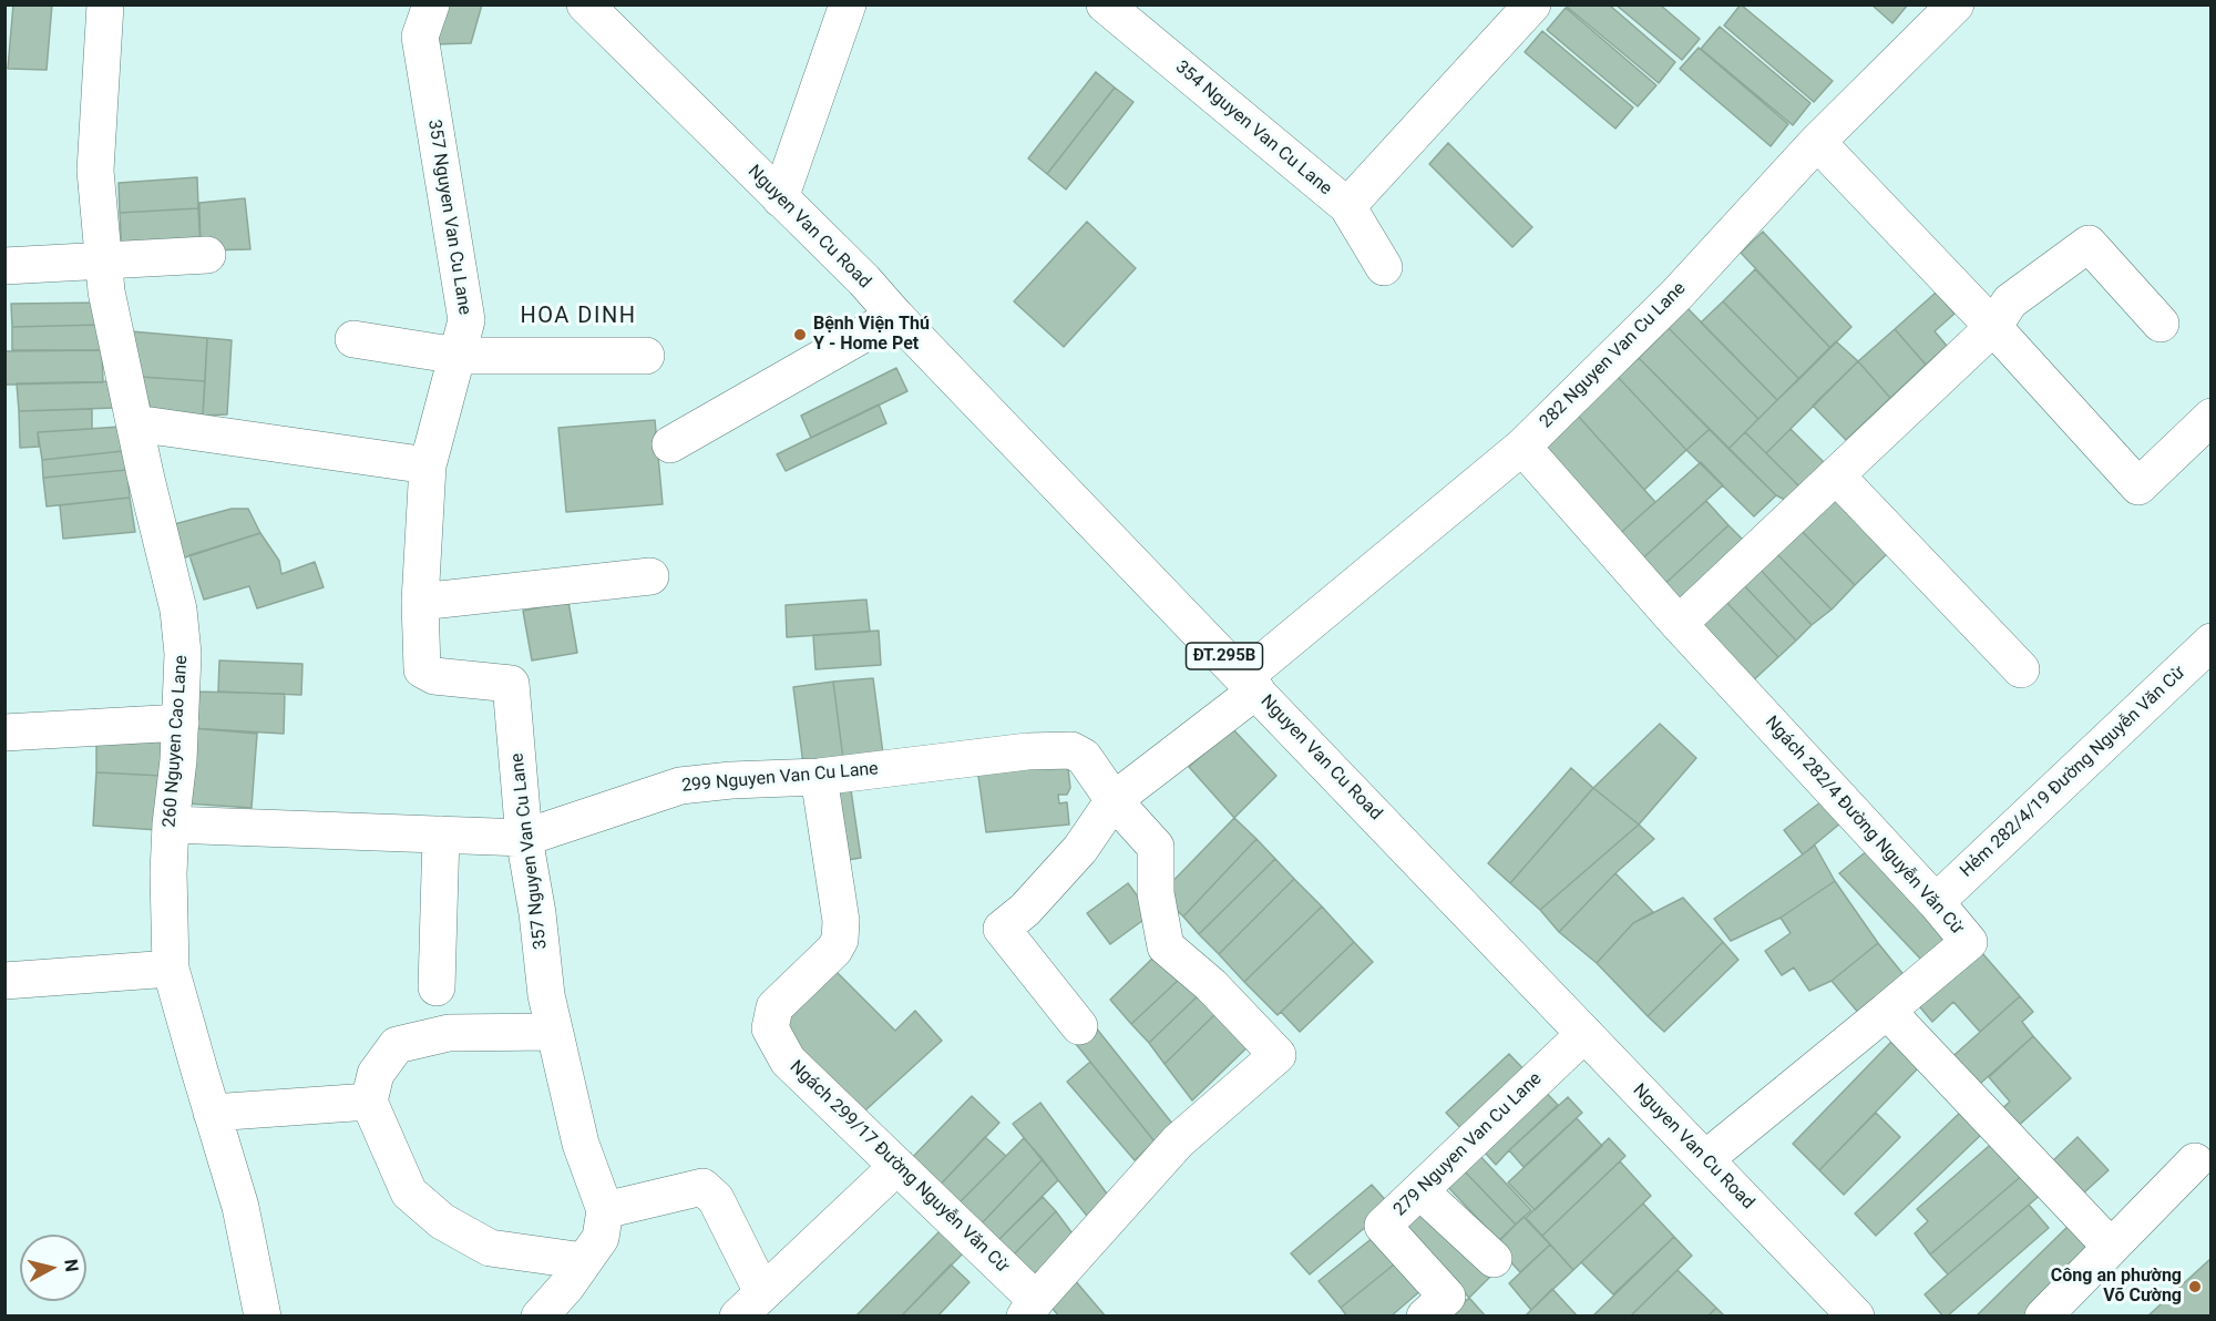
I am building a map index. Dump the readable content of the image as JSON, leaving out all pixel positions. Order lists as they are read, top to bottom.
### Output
{
  "streets": {
    "street": [
      "354 Nguyen Van Cu Lane",
      "357 Nguyen Van Cu Lane",
      "Nguyen Van Cu Road",
      "282 Nguyen Van Cu Lane",
      "ĐT.295B",
      "260 Nguyen Cao Lane",
      "Hẻm 282/4/19 Đường Nguyễn Văn Cừ",
      "299 Nguyen Van Cu Lane",
      "Ngách 282/4 Đường Nguyễn Văn Cừ",
      "279 Nguyen Van Cu Lane",
      "Ngách 299/17 Đường Nguyễn Văn Cừ"
    ]
  },
  "crossings": [
    ["357 Nguyen Van Cu Lane", "299 Nguyen Van Cu Lane"],
    ["Nguyen Van Cu Road", "282 Nguyen Van Cu Lane"],
    ["Nguyen Van Cu Road", "279 Nguyen Van Cu Lane"],
    ["282 Nguyen Van Cu Lane", "Ngách 282/4 Đường Nguyễn Văn Cừ"],
    ["260 Nguyen Cao Lane", "299 Nguyen Van Cu Lane"],
    ["Hẻm 282/4/19 Đường Nguyễn Văn Cừ", "Ngách 282/4 Đường Nguyễn Văn Cừ"],
    ["299 Nguyen Van Cu Lane", "Ngách 299/17 Đường Nguyễn Văn Cừ"]
  ],
  "districts": ["HOA DINH"],
  "places": ["Bệnh Viện Thú Y - Home Pet", "Công an phường Võ Cường"],
  "north": "right"
}
